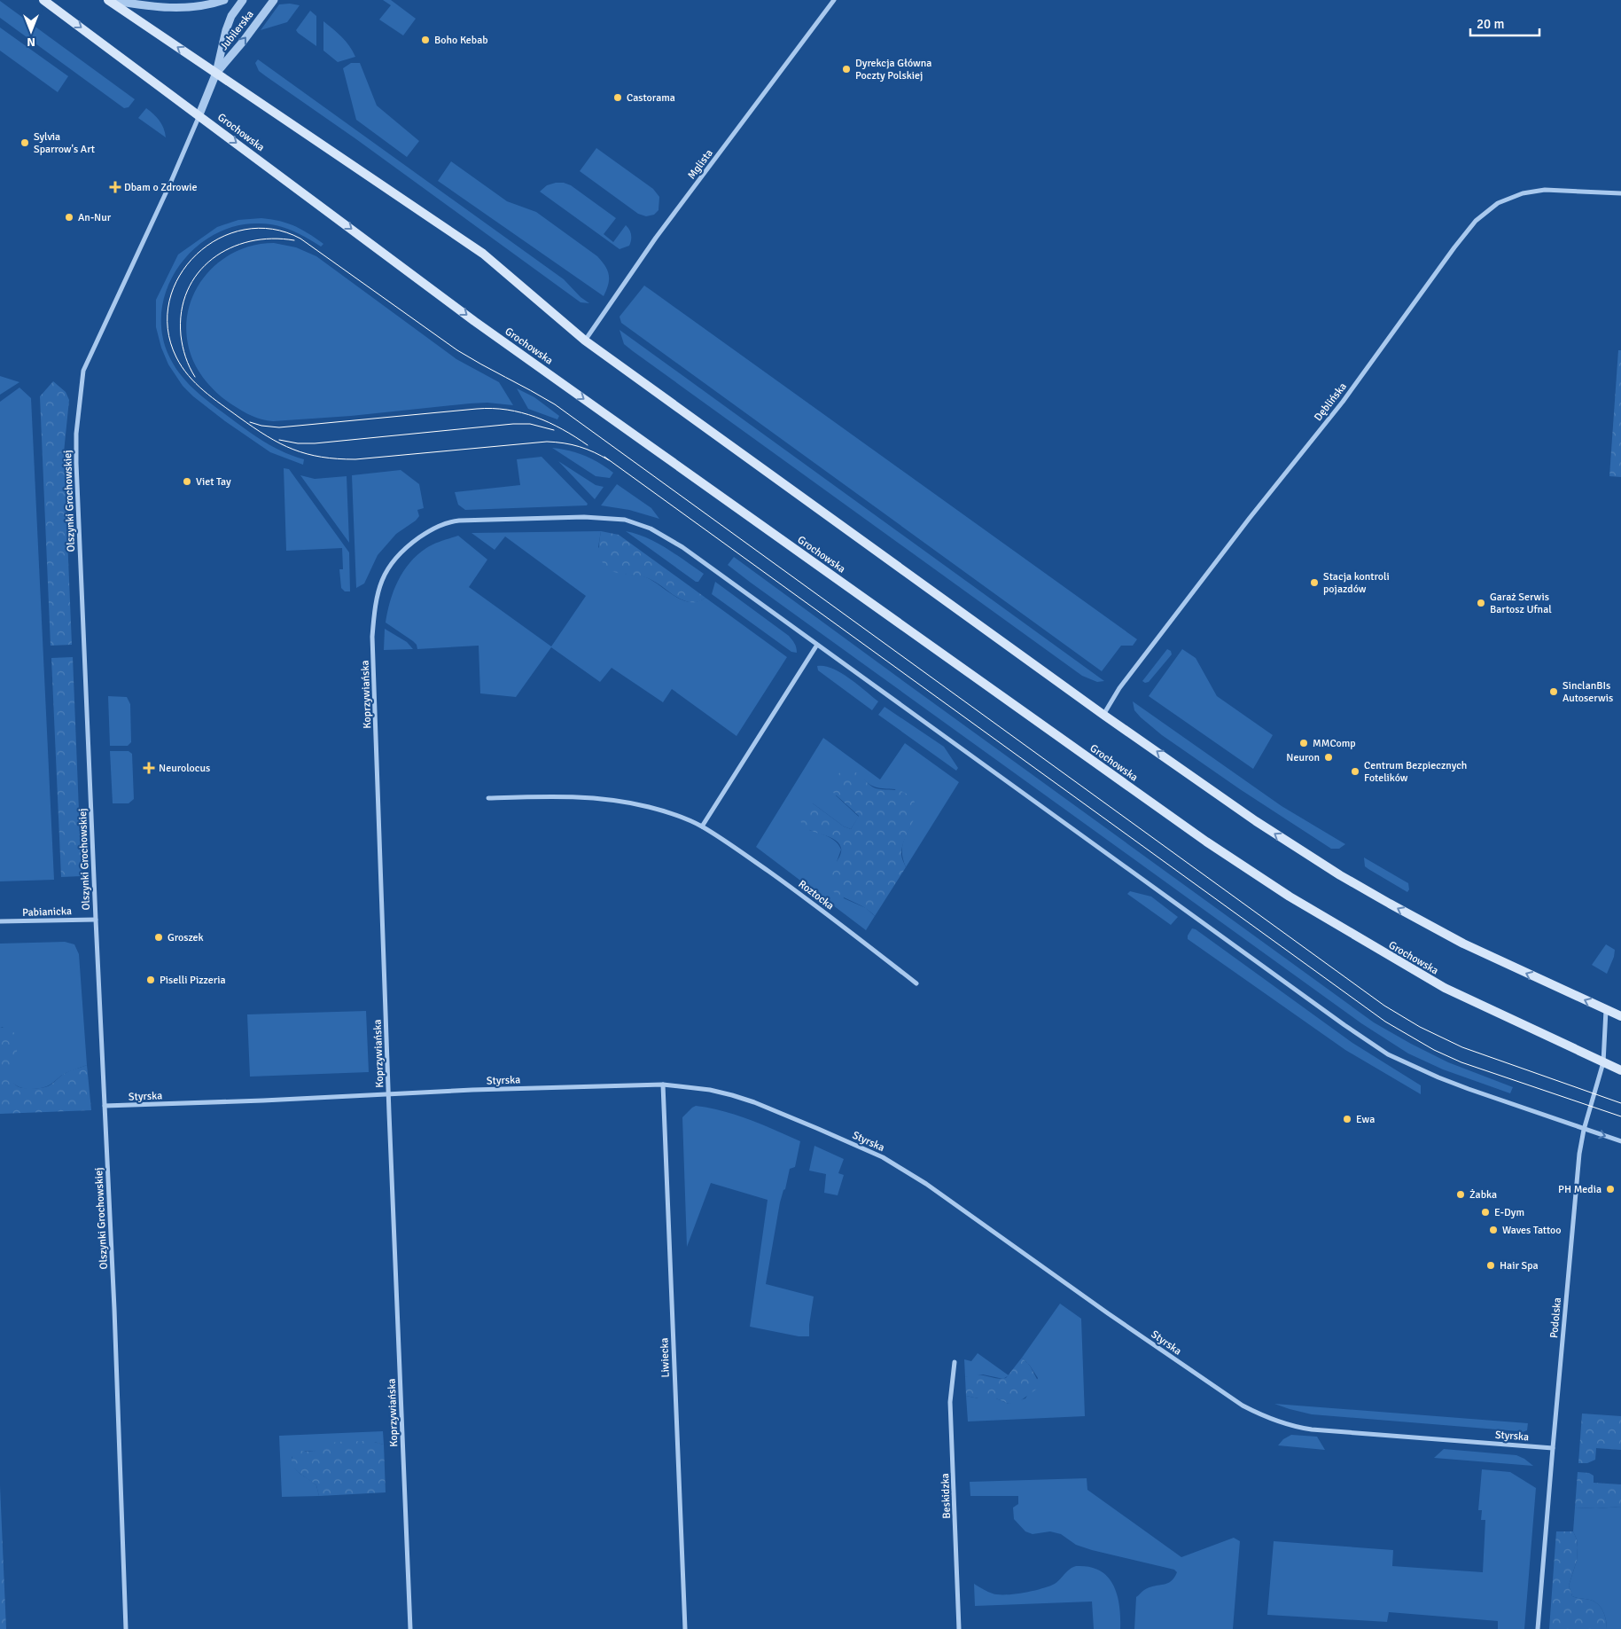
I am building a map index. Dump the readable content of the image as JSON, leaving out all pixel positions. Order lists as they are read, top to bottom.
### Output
{
  "streets": {
    "main road": ["Grochowska"],
    "street": [
      "Jubilerska",
      "Mglista",
      "Dęblińska",
      "Olszynki Grochowskiej",
      "Koprzywiańska",
      "Roztocka",
      "Pabianicka",
      "Styrska",
      "Podolska",
      "Liwiecka",
      "Beskidzka"
    ]
  },
  "crossings": [
    ["Jubilerska", "Grochowska"],
    ["Jubilerska", "Olszynki Grochowskiej"],
    ["Grochowska", "Olszynki Grochowskiej"],
    ["Grochowska", "Podolska"],
    ["Olszynki Grochowskiej", "Pabianicka"],
    ["Olszynki Grochowskiej", "Styrska"],
    ["Koprzywiańska", "Styrska"],
    ["Styrska", "Podolska"],
    ["Styrska", "Liwiecka"]
  ],
  "places": {
    "other": [
      "Boho Kebab",
      "Dyrekcja Główna Poczty Polskiej",
      "Castorama",
      "Sylvia Sparrow's Art",
      "An-Nur",
      "Viet Tay",
      "Stacja kontroli pojazdów",
      "Garaż Serwis Bartosz Ufnal",
      "SinclanBIs Autoserwis",
      "MMComp",
      "Neuron",
      "Centrum Bezpiecznych Fotelików",
      "Groszek",
      "Piselli Pizzeria",
      "Ewa",
      "PH Media",
      "Żabka",
      "E-Dym",
      "Waves Tattoo",
      "Hair Spa"
    ],
    "health": ["Dbam o Zdrowie", "Neurolocus"]
  },
  "scale_bar": "20 m",
  "north": "bottom"
}
